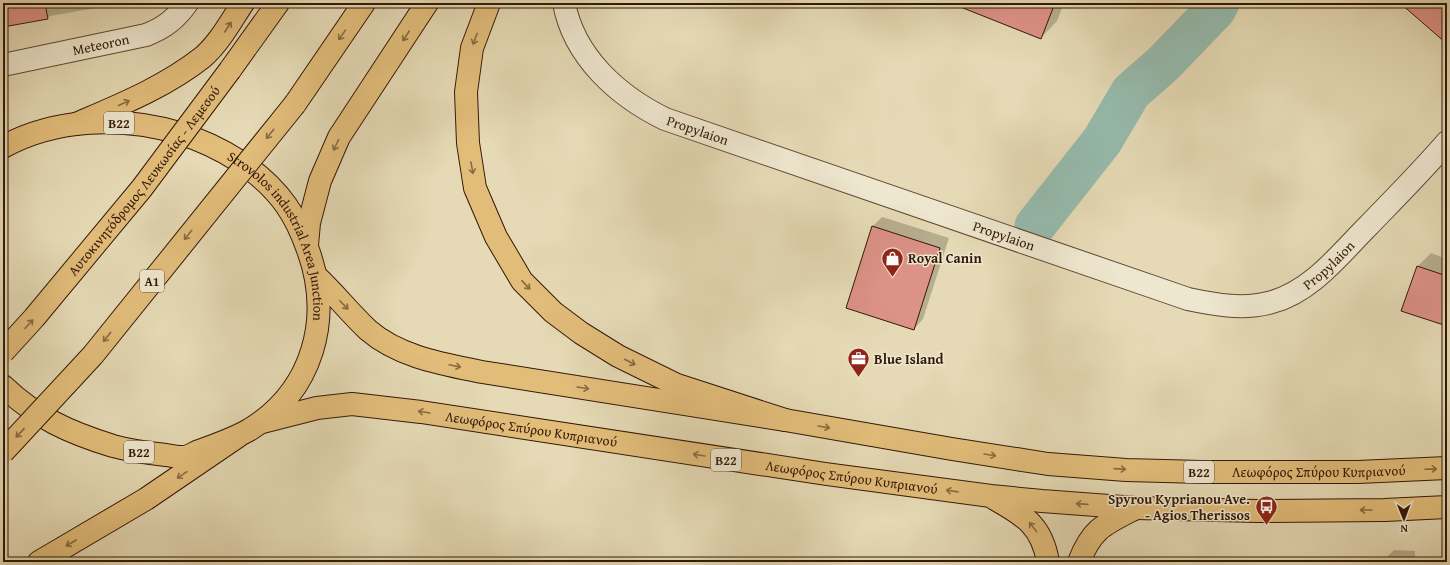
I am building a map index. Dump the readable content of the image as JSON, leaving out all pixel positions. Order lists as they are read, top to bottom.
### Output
{
  "streets": {
    "main road": [
      "B22",
      "Αυτοκινητόδρομος Λευκωσίας - Λεμεσού",
      "Strovolos industrial Area Junction",
      "A1",
      "Λεωφόρος Σπύρου Κυπριανού"
    ],
    "street": ["Meteoron", "Propylaion"]
  },
  "crossings": [
    ["B22", "Strovolos industrial Area Junction"],
    ["Strovolos industrial Area Junction", "Λεωφόρος Σπύρου Κυπριανού"]
  ],
  "places": {
    "shop": ["Royal Canin"],
    "office": ["Blue Island"],
    "bus stop": ["Spyrou Kyprianou Ave. - Agios Therissos"]
  },
  "north": "bottom"
}
